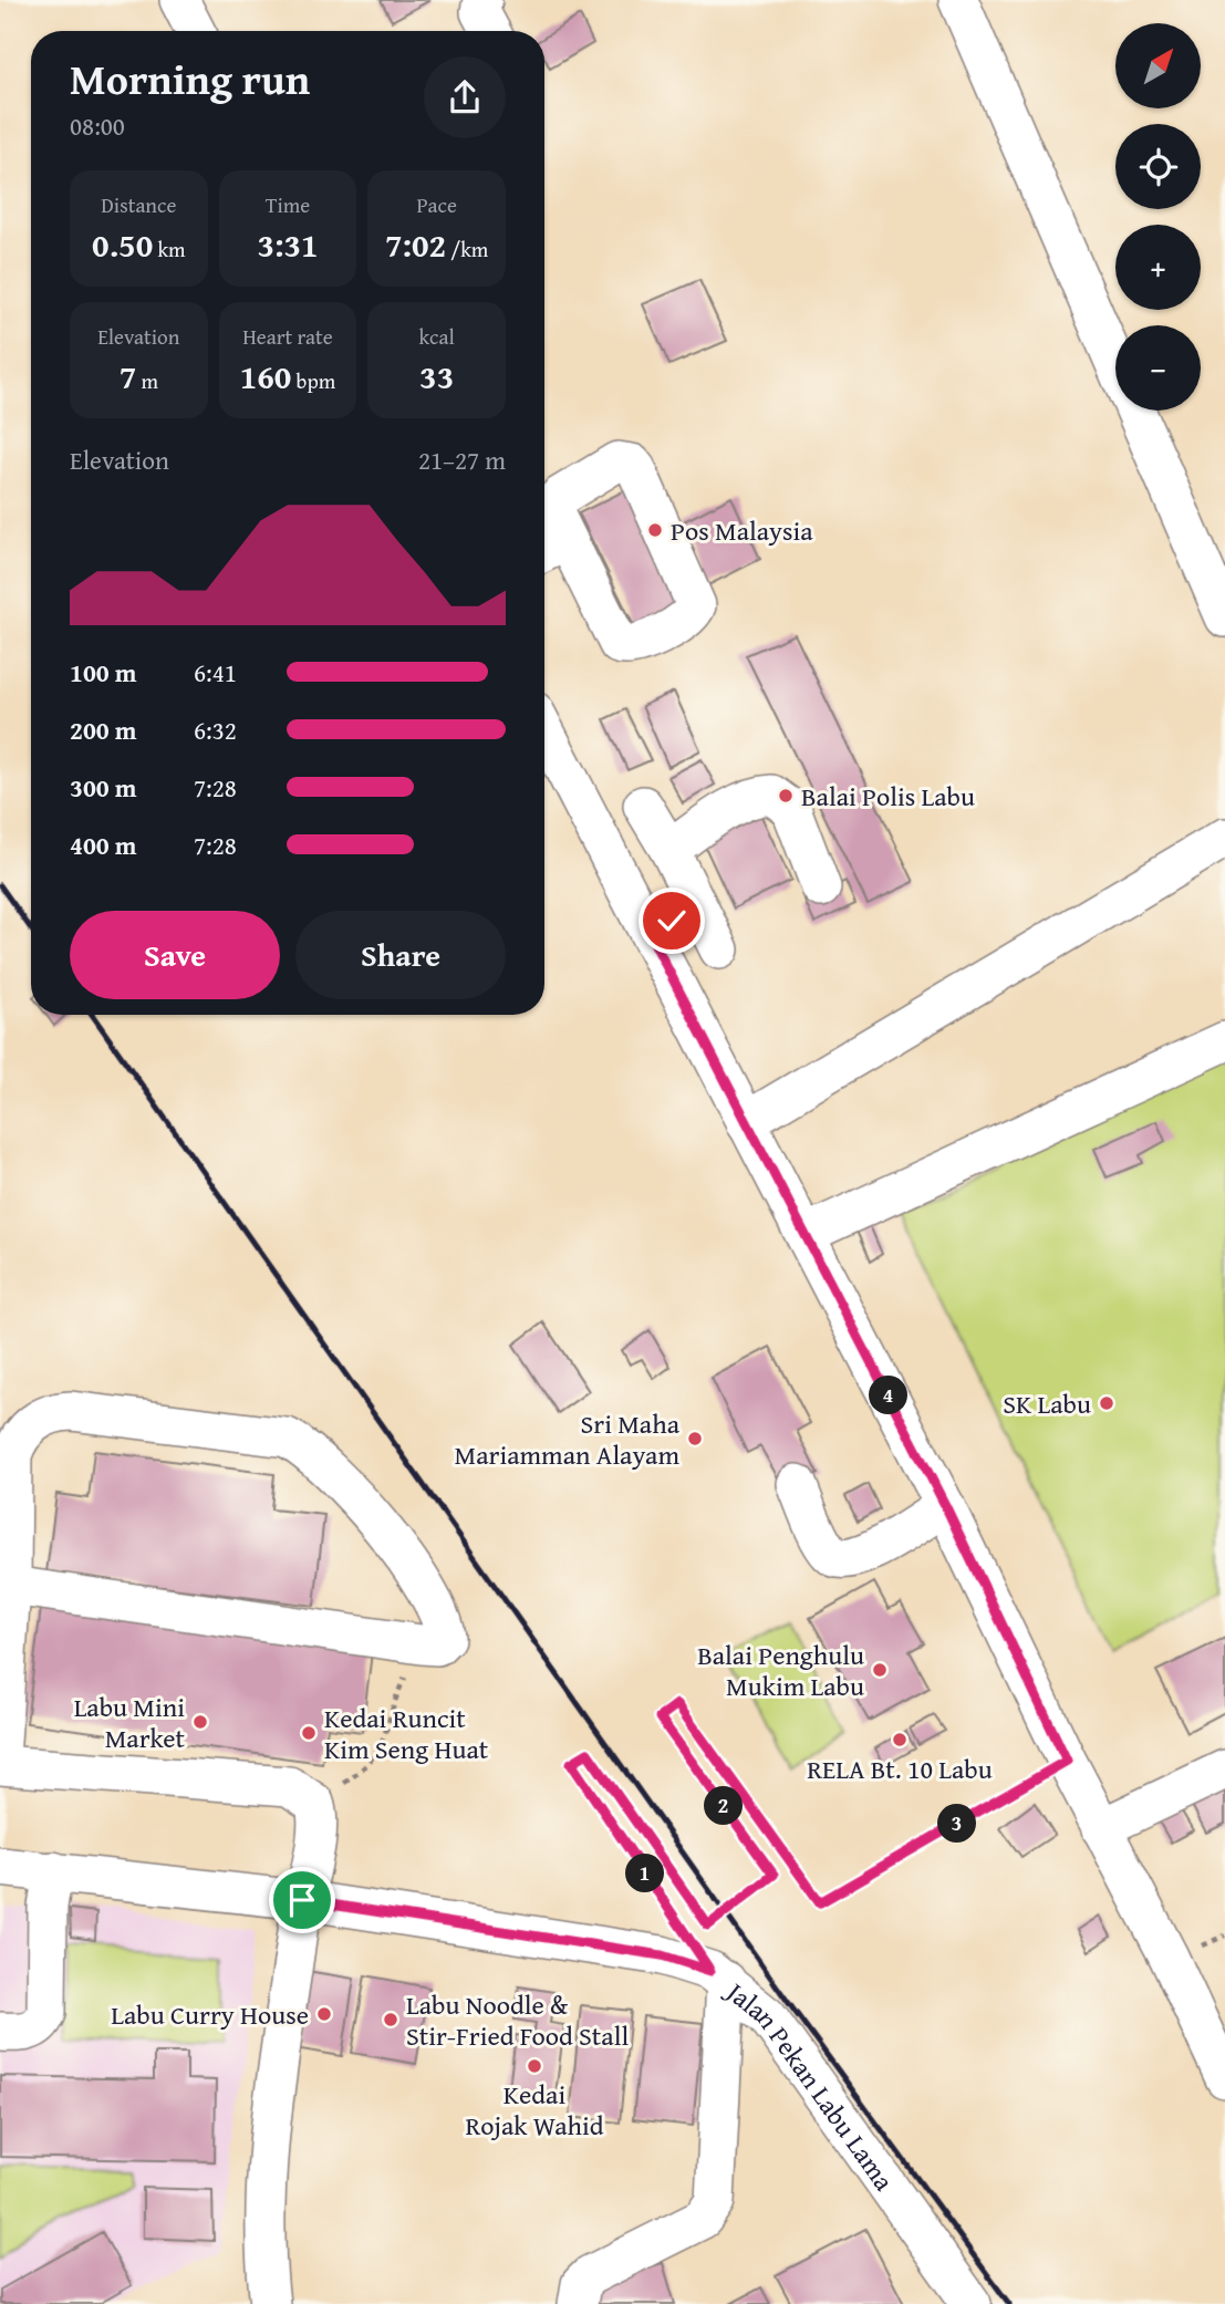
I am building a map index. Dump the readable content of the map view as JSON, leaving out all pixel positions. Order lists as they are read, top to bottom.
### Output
{
  "streets": {
    "street": ["Jalan Pekan Labu Lama"]
  },
  "places": [
    "Pos Malaysia",
    "Balai Polis Labu",
    "SK Labu",
    "Sri Maha Mariamman Alayam",
    "Balai Penghulu Mukim Labu",
    "Labu Mini Market",
    "Kedai Runcit Kim Seng Huat",
    "RELA Bt. 10 Labu",
    "Labu Curry House",
    "Labu Noodle & Stir-Fried Food Stall",
    "Kedai Rojak Wahid"
  ],
  "north": "top right",
  "page": {
    "map_buttons": ["+", "−"],
    "heading": ["Morning run", "08:00"],
    "stats": [
      ["Distance", "0.50 km"],
      ["Time", "3:31"],
      ["Pace", "7:02 /km"],
      ["Elevation", "7 m"],
      ["Heart rate", "160 bpm"],
      ["kcal", "33"]
    ],
    "chart": ["Elevation", "21–27 m"],
    "list": [
      {
        "name": "100 m",
        "note": "6:41"
      },
      {
        "name": "200 m",
        "note": "6:32"
      },
      {
        "name": "300 m",
        "note": "7:28"
      },
      {
        "name": "400 m",
        "note": "7:28"
      }
    ],
    "buttons": ["Save", "Share"],
    "pins": [
      "4",
      "2",
      "3",
      "1"
    ]
  }
}
